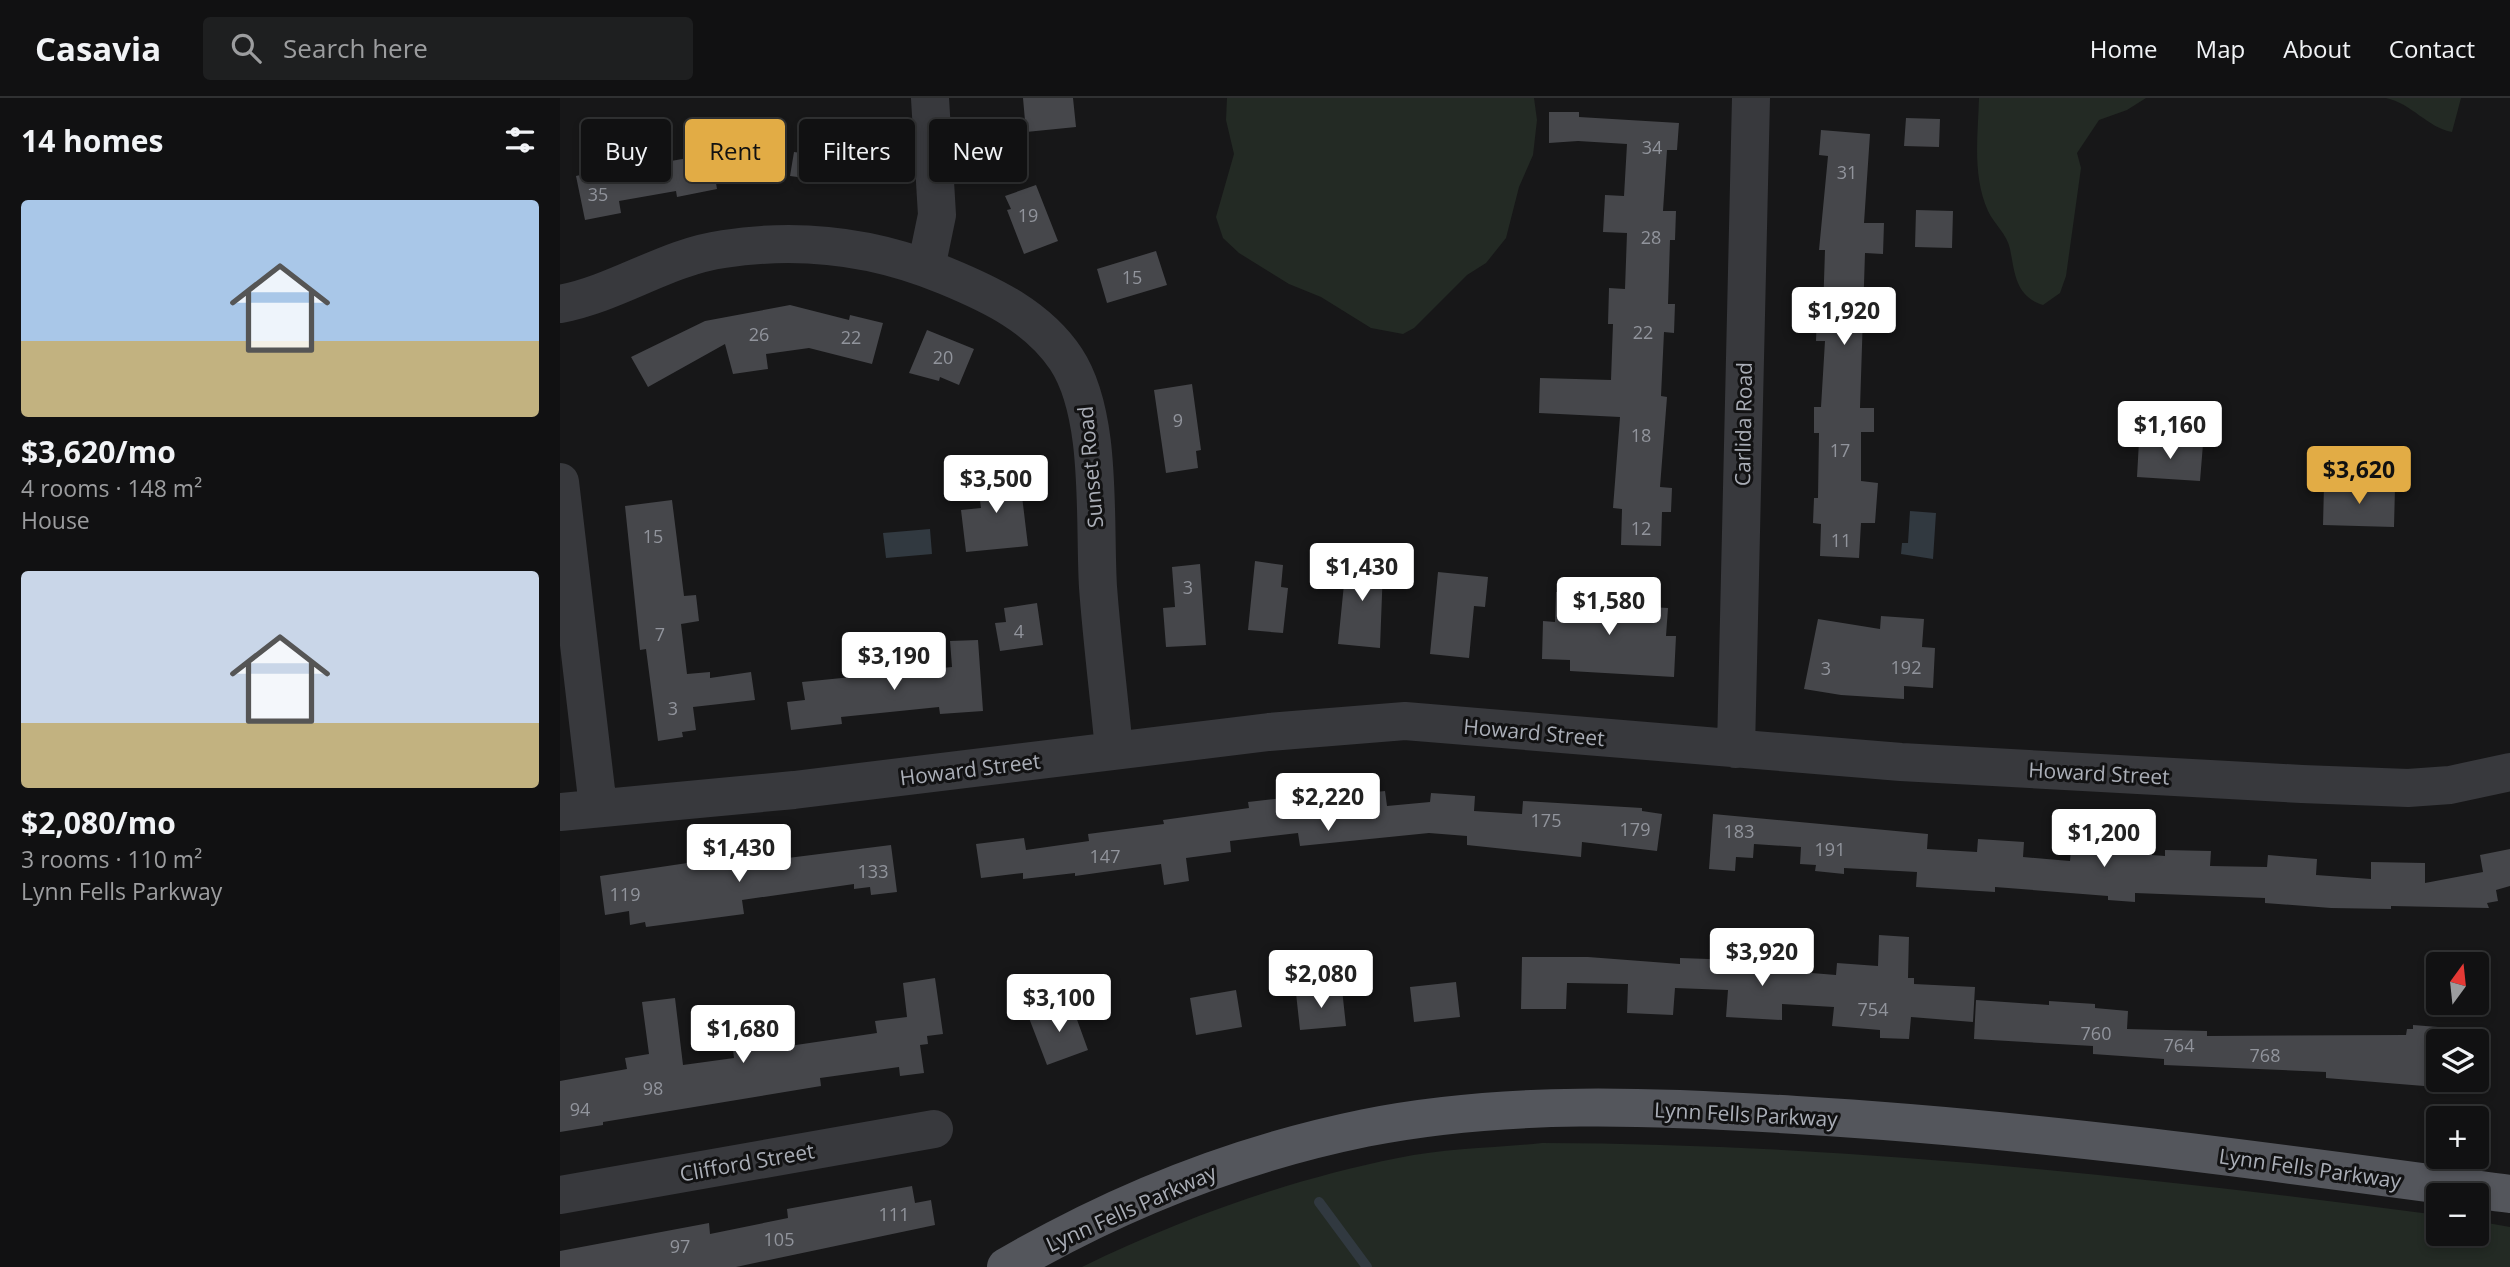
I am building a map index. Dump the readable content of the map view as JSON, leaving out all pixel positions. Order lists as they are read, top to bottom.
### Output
{
  "streets": {
    "main road": ["Lynn Fells Parkway"],
    "street": [
      "Carlida Road",
      "Sunset Road",
      "Howard Street",
      "Clifford Street"
    ]
  },
  "crossings": [
    ["Carlida Road", "Howard Street"],
    ["Sunset Road", "Howard Street"]
  ],
  "house_numbers": [
    "34",
    "31",
    "35",
    "19",
    "28",
    "15",
    "22",
    "26",
    "22",
    "20",
    "9",
    "18",
    "17",
    "12",
    "15",
    "11",
    "3",
    "4",
    "7",
    "192",
    "3",
    "3",
    "175",
    "179",
    "183",
    "191",
    "147",
    "133",
    "119",
    "754",
    "760",
    "764",
    "768",
    "98",
    "94",
    "111",
    "105",
    "97"
  ],
  "north": "top",
  "page": {
    "header": "Casavia",
    "search": "Search here",
    "nav": [
      "Home",
      "Map",
      "About",
      "Contact"
    ],
    "heading": "14 homes",
    "chip": [
      "Buy",
      "Rent",
      "Filters",
      "New"
    ],
    "list": [
      {
        "name": "$3,620/mo",
        "note": "4 rooms · 148 m² · House"
      },
      {
        "name": "$2,080/mo",
        "note": "3 rooms · 110 m² · Lynn Fells Parkway"
      }
    ],
    "price": [
      "$1,920",
      "$1,160",
      "$3,620",
      "$3,500",
      "$1,430",
      "$1,580",
      "$3,190",
      "$2,220",
      "$1,200",
      "$1,430",
      "$3,920",
      "$2,080",
      "$3,100",
      "$1,680"
    ],
    "map_buttons": ["+", "−"]
  }
}
